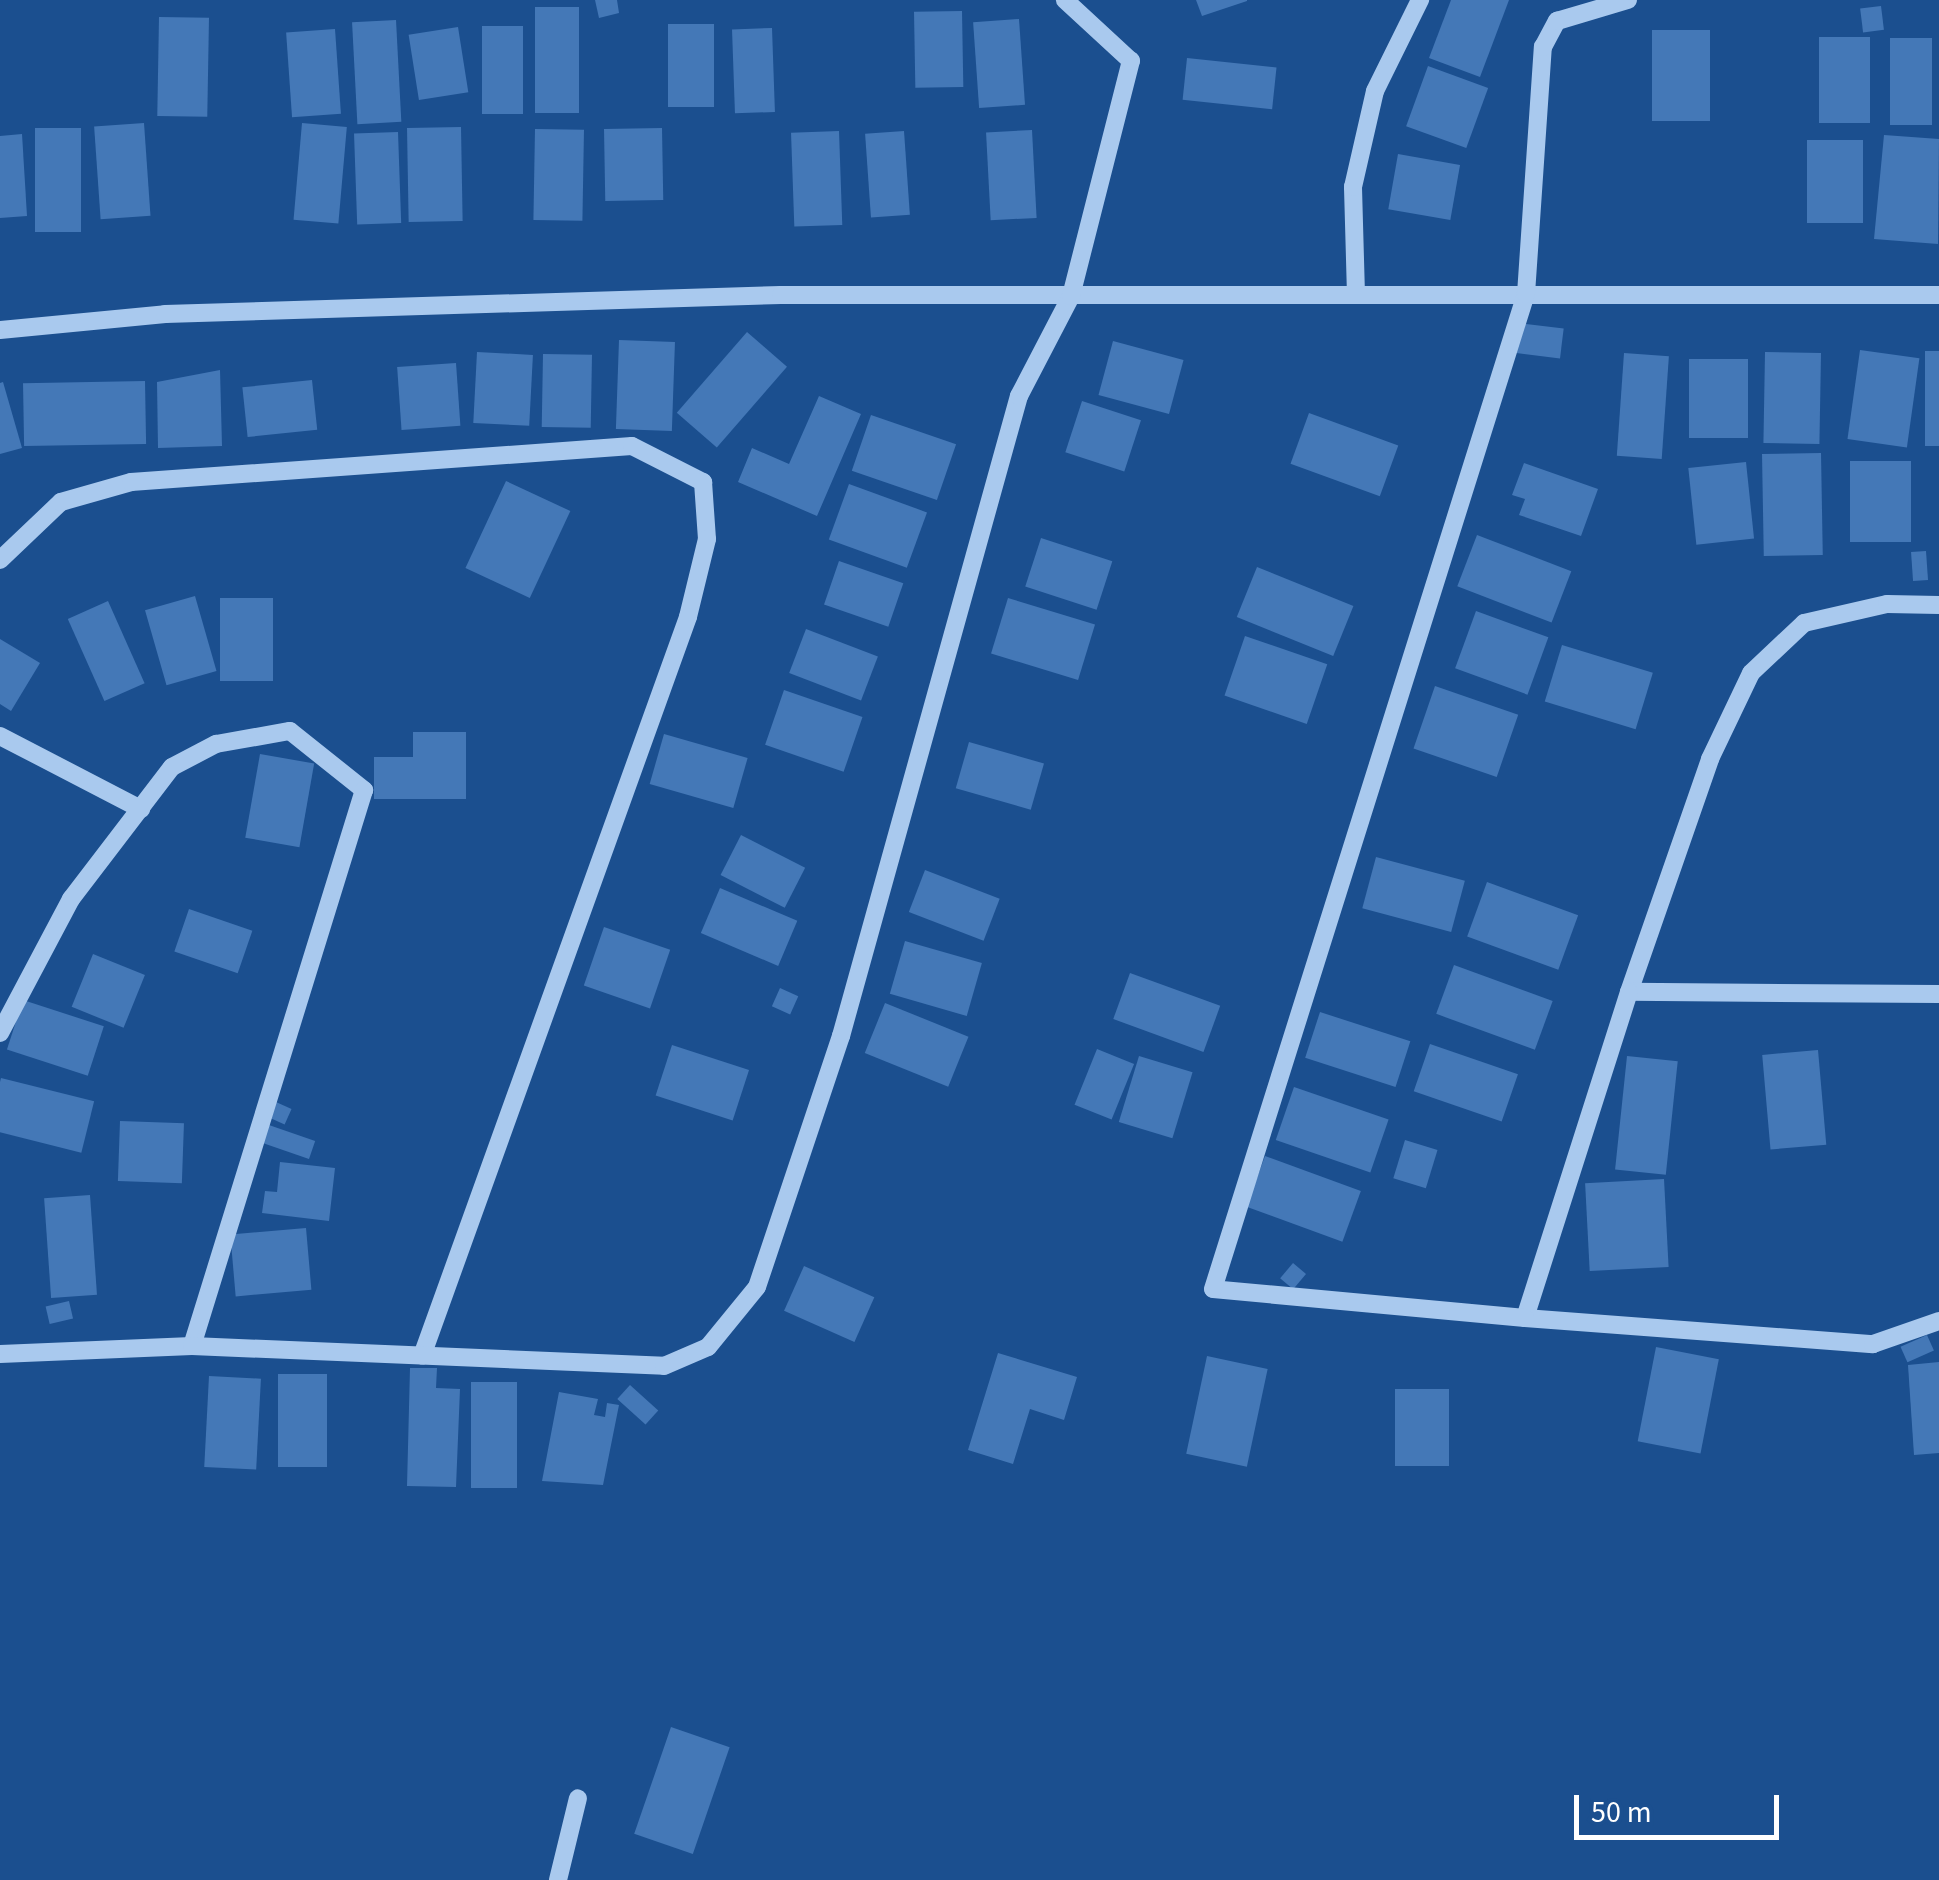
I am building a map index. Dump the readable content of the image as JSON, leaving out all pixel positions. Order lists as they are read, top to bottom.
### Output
{
  "scale_bar": "50 m"
}
